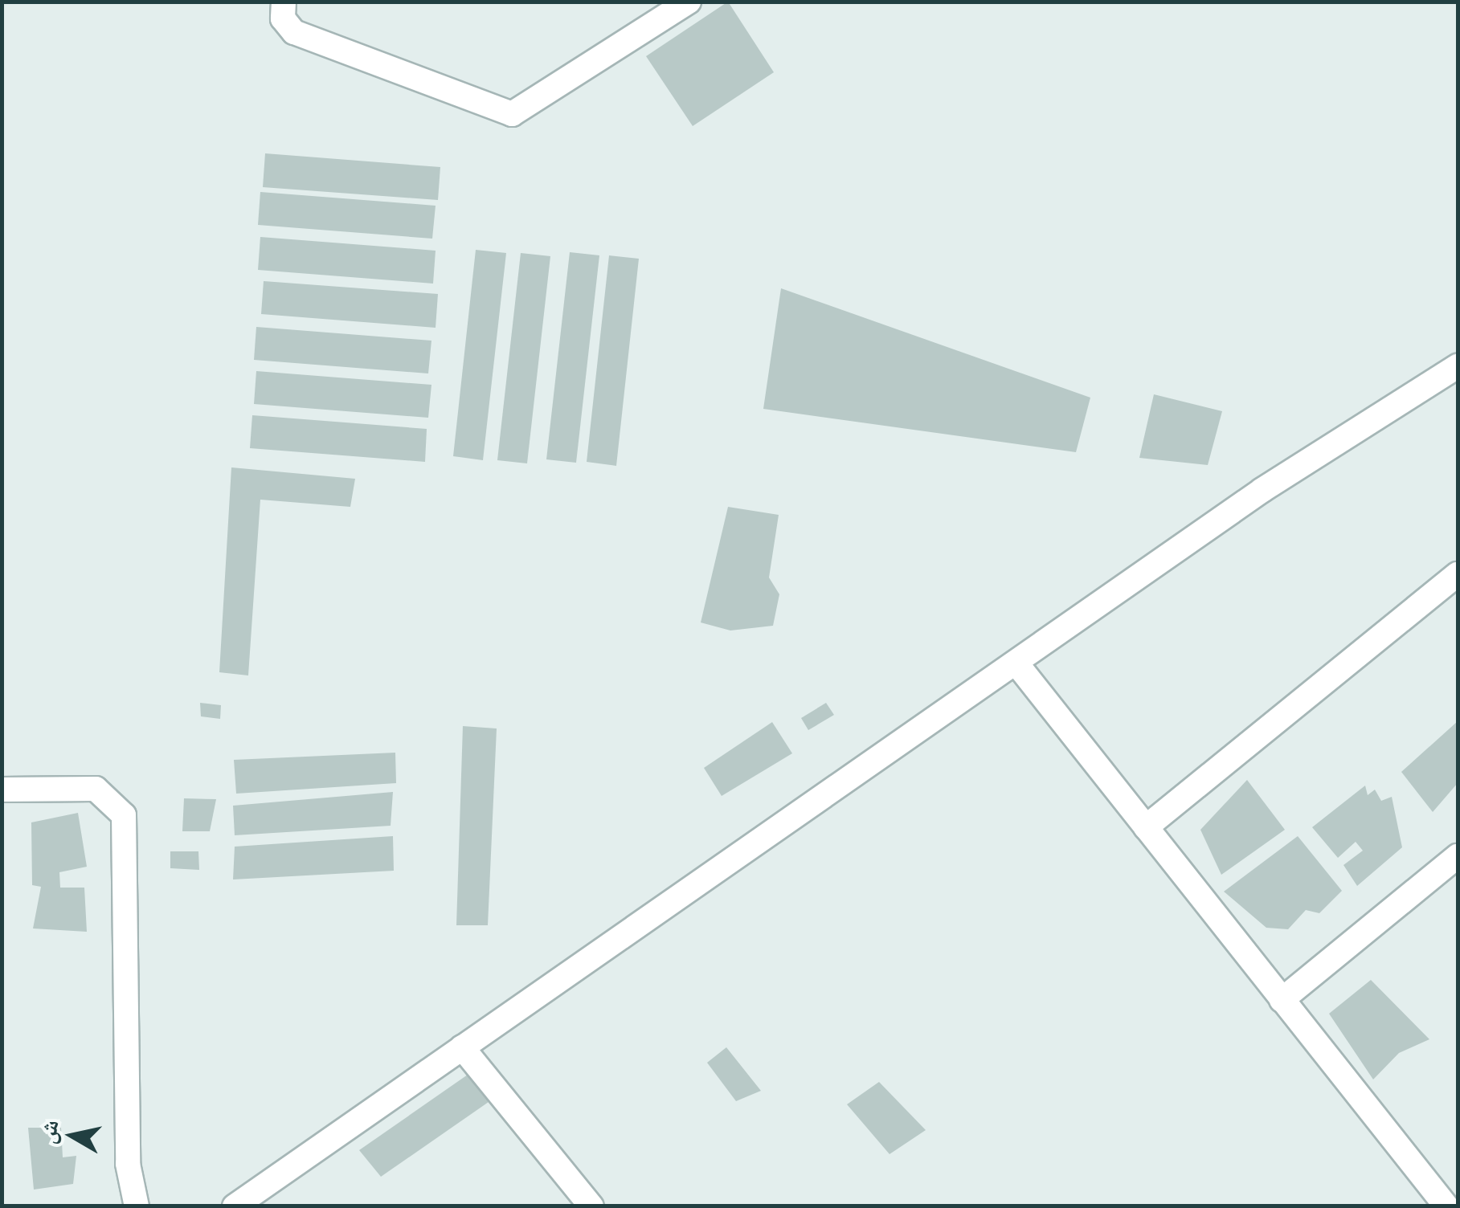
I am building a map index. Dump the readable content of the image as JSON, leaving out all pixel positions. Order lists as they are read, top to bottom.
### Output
{
  "north": "left"
}
